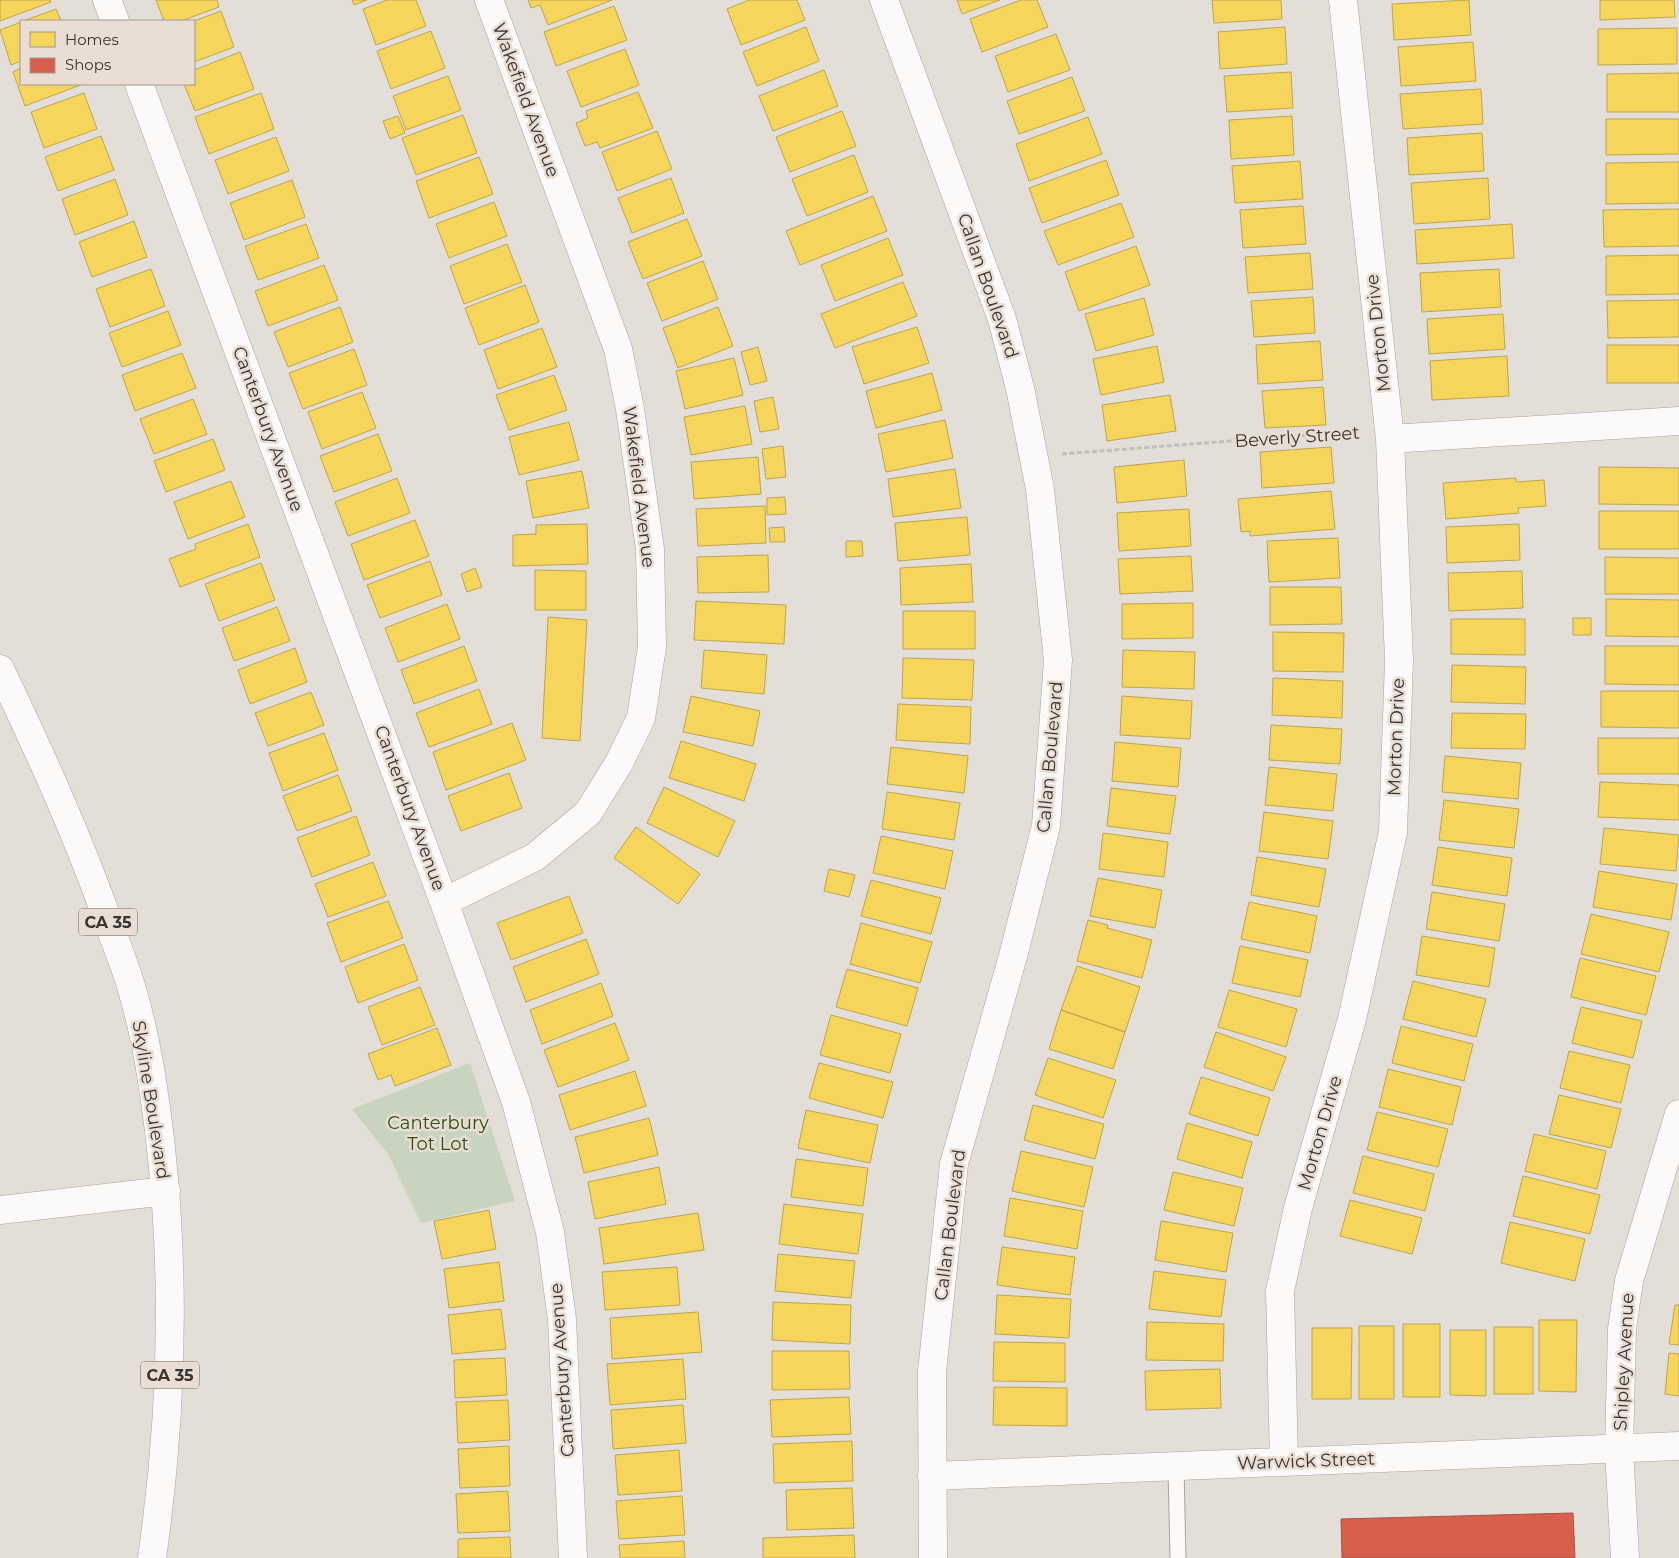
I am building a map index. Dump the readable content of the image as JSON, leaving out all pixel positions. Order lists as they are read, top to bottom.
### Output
{
  "streets": {
    "street": [
      "Wakefield Avenue",
      "Callan Boulevard",
      "Morton Drive",
      "Canterbury Avenue",
      "CA 35",
      "Skyline Boulevard",
      "Shipley Avenue",
      "Warwick Street"
    ],
    "path": ["Beverly Street"]
  },
  "crossings": [
    ["Wakefield Avenue", "Canterbury Avenue"],
    ["Callan Boulevard", "Beverly Street"],
    ["Callan Boulevard", "Warwick Street"],
    ["Morton Drive", "Beverly Street"],
    ["Morton Drive", "Warwick Street"],
    ["Shipley Avenue", "Warwick Street"]
  ],
  "parks": ["Canterbury Tot Lot"],
  "legend": ["Homes", "Shops"]
}
